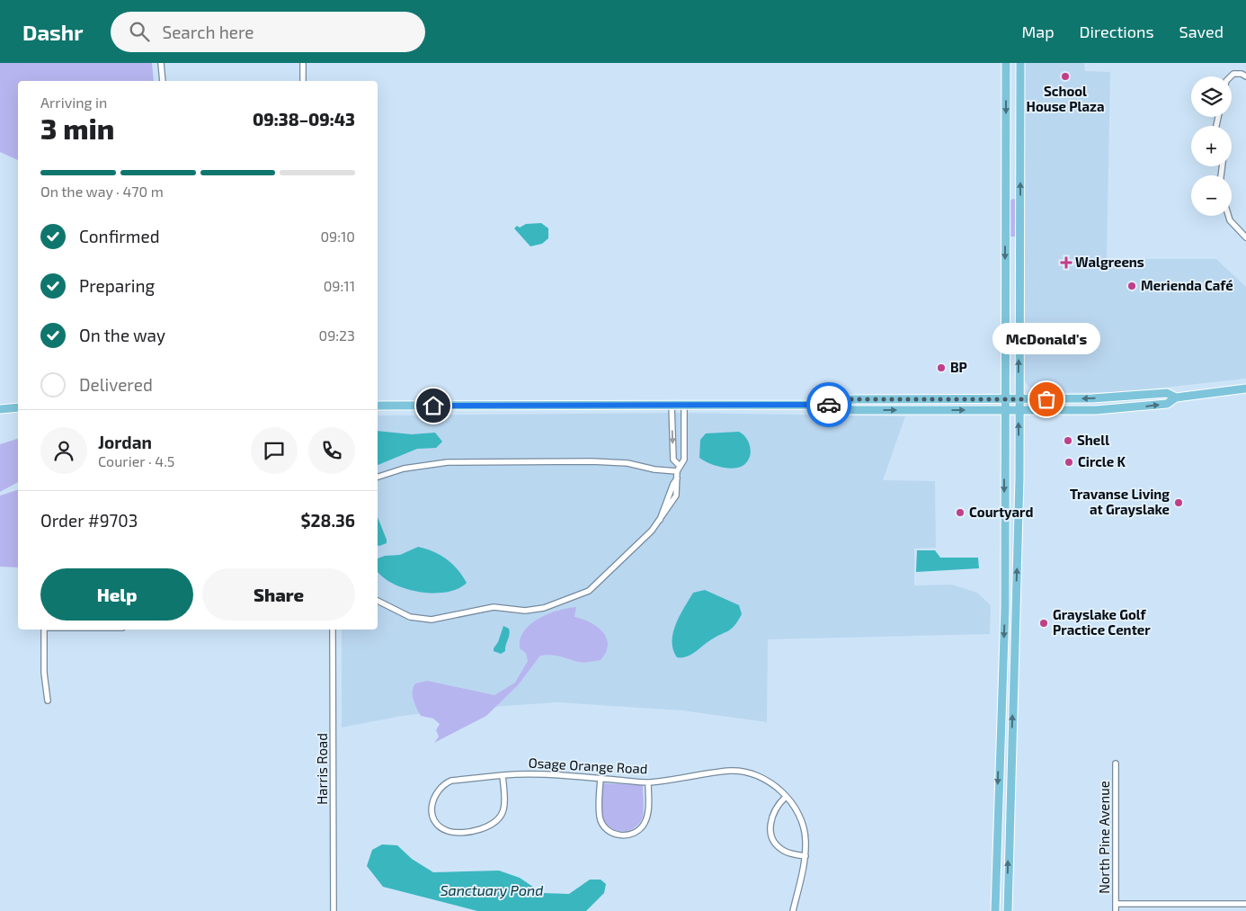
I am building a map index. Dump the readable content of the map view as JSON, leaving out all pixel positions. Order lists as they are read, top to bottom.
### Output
{
  "streets": {
    "street": ["Osage Orange Road", "Harris Road", "North Pine Avenue"]
  },
  "water": ["Sanctuary Pond"],
  "places": {
    "other": [
      "School House Plaza",
      "Merienda Café",
      "BP",
      "McDonald's",
      "Shell",
      "Circle K",
      "Travanse Living at Grayslake",
      "Courtyard",
      "Grayslake Golf Practice Center"
    ],
    "health": ["Walgreens"]
  },
  "page": {
    "header": "Dashr",
    "search": "Search here",
    "nav": ["Map", "Directions", "Saved"],
    "map_buttons": ["+", "−"],
    "heading": ["3 min", "Arriving in", "09:38–09:43"],
    "panel": [
      "Jordan",
      "Courier · 4.5",
      "Order #9703",
      "$28.36"
    ],
    "bar": "On the way · 470 m",
    "list": [
      ["Confirmed", "09:10"],
      ["Preparing", "09:11"],
      ["On the way", "09:23"],
      "Delivered"
    ],
    "bubble": "McDonald's",
    "buttons": ["Help", "Share"]
  }
}
